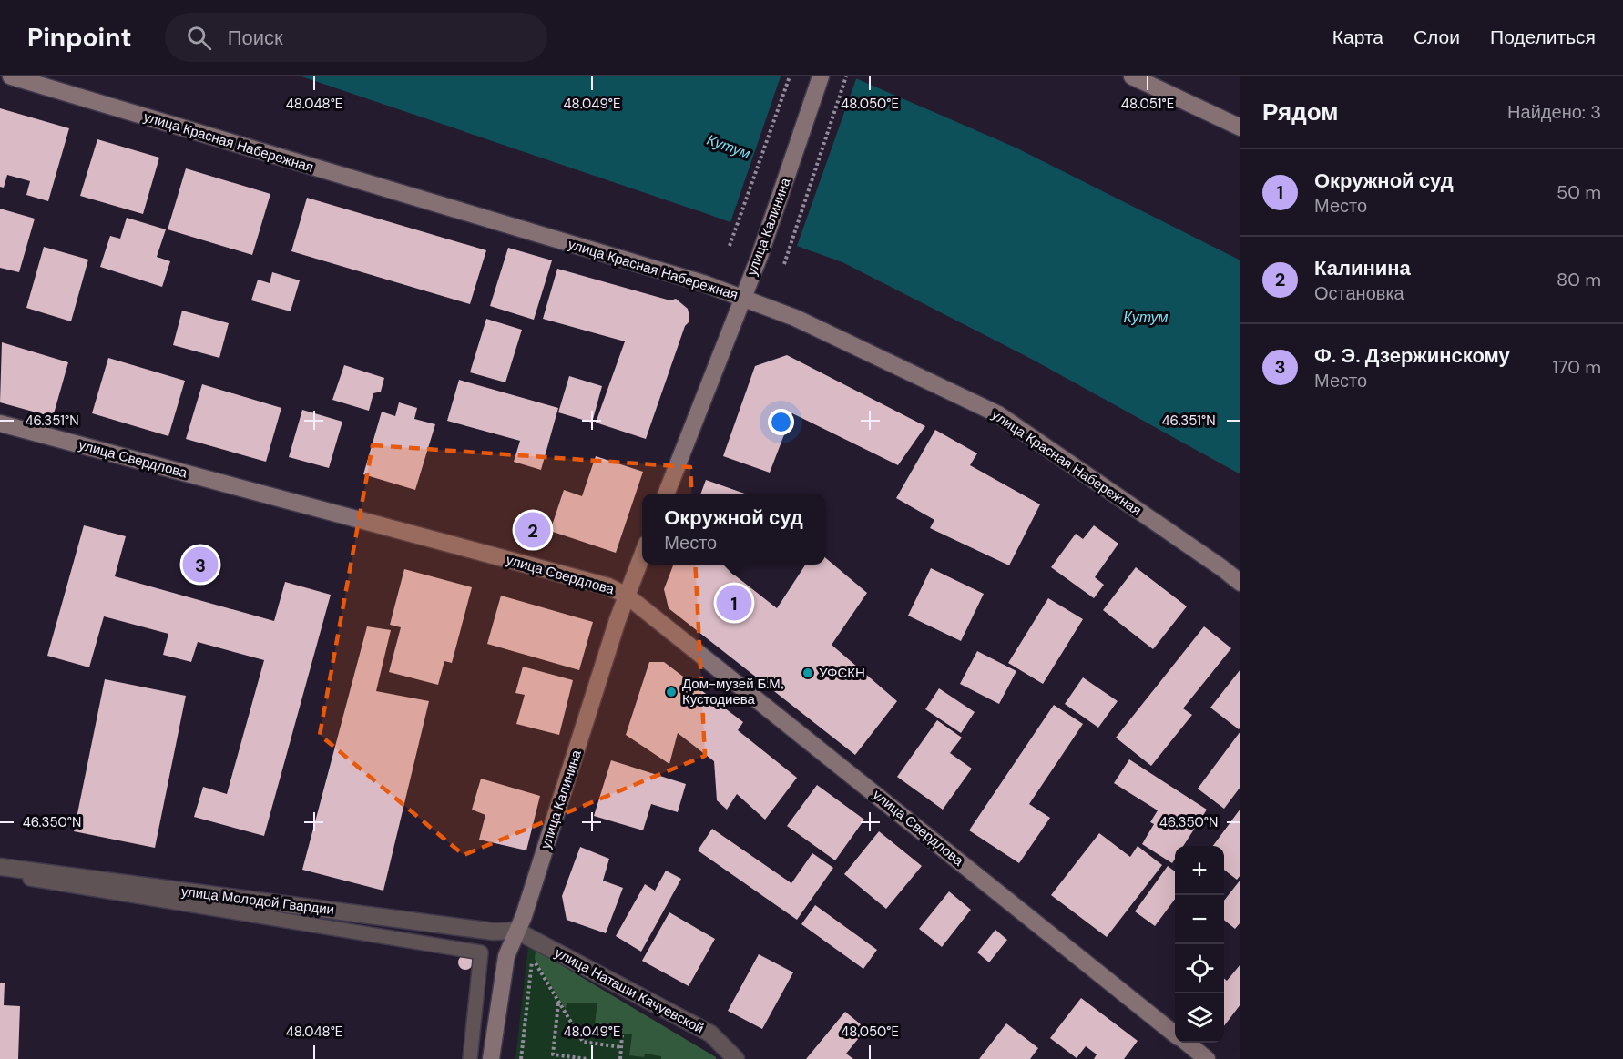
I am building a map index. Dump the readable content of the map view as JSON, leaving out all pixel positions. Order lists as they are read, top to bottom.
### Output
{
  "streets": {
    "street": [
      "улица Красная Набережная",
      "улица Калинина",
      "улица Свердлова",
      "улица Молодой Гвардии",
      "улица Наташи Качуевской"
    ]
  },
  "crossings": [
    ["улица Красная Набережная", "улица Калинина"],
    ["улица Калинина", "улица Свердлова"],
    ["улица Калинина", "улица Молодой Гвардии"],
    ["улица Калинина", "улица Наташи Качуевской"],
    ["улица Молодой Гвардии", "улица Наташи Качуевской"]
  ],
  "water": ["Кутум"],
  "places": ["УФСКН", "Дом-музей Б.М. Кустодиева"],
  "page": {
    "header": "Pinpoint",
    "search": "Поиск",
    "nav": ["Карта", "Слои", "Поделиться"],
    "heading": ["Рядом", "Найдено: 3"],
    "list": [
      {
        "mark": "1",
        "name": "Окружной суд",
        "note": "Место",
        "value": "50 m"
      },
      {
        "mark": "2",
        "name": "Калинина",
        "note": "Остановка",
        "value": "80 m"
      },
      {
        "mark": "3",
        "name": "Ф. Э. Дзержинскому",
        "note": "Место",
        "value": "170 m"
      }
    ],
    "popup": ["Окружной суд", "Место"],
    "pins": ["2", "3", "1"],
    "map_buttons": ["+", "−"]
  },
  "coordinates": [
    "48.048°E",
    "48.049°E",
    "48.050°E",
    "48.051°E",
    "46.351°N",
    "46.350°N"
  ]
}
